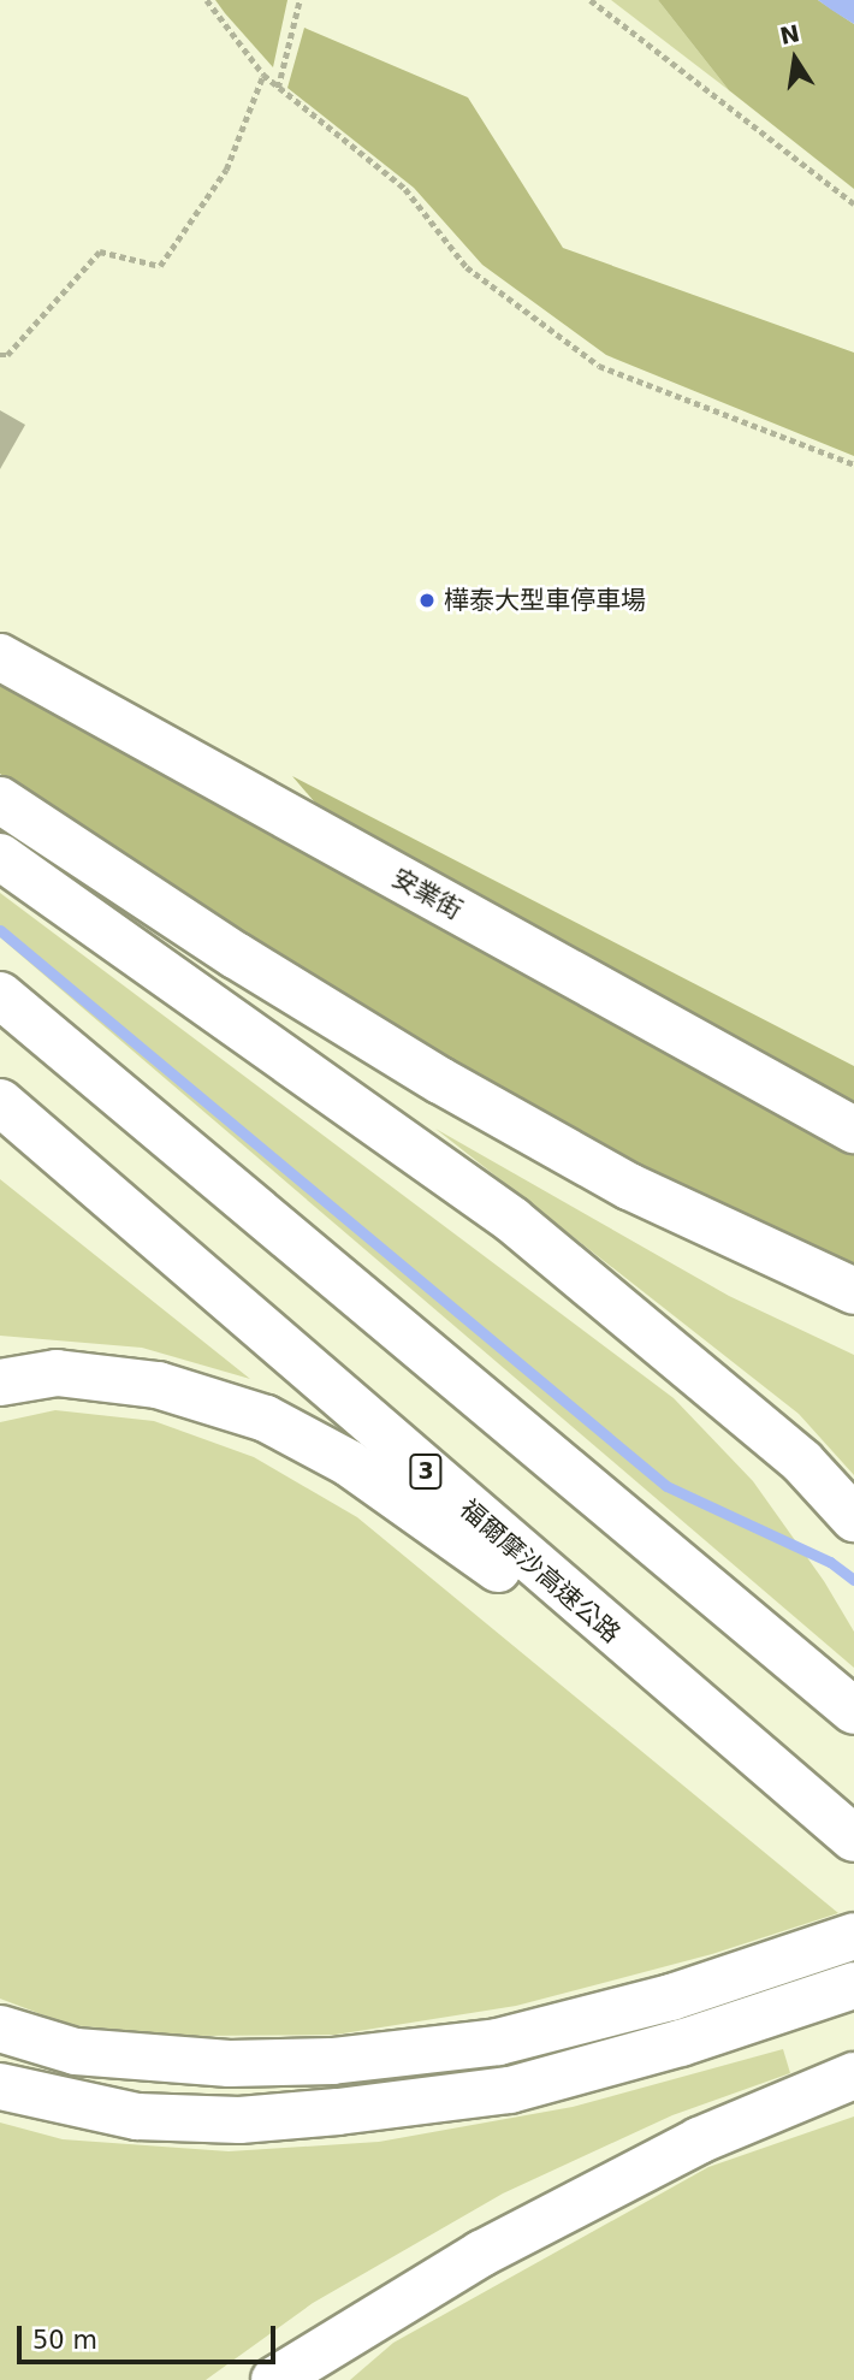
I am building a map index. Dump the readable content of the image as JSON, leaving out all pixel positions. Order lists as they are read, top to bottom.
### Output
{
  "streets": {
    "main road": ["安業街", "3", "福爾摩沙高速公路"]
  },
  "places": ["樺泰大型車停車場"],
  "scale_bar": "50 m",
  "north": "top"
}
